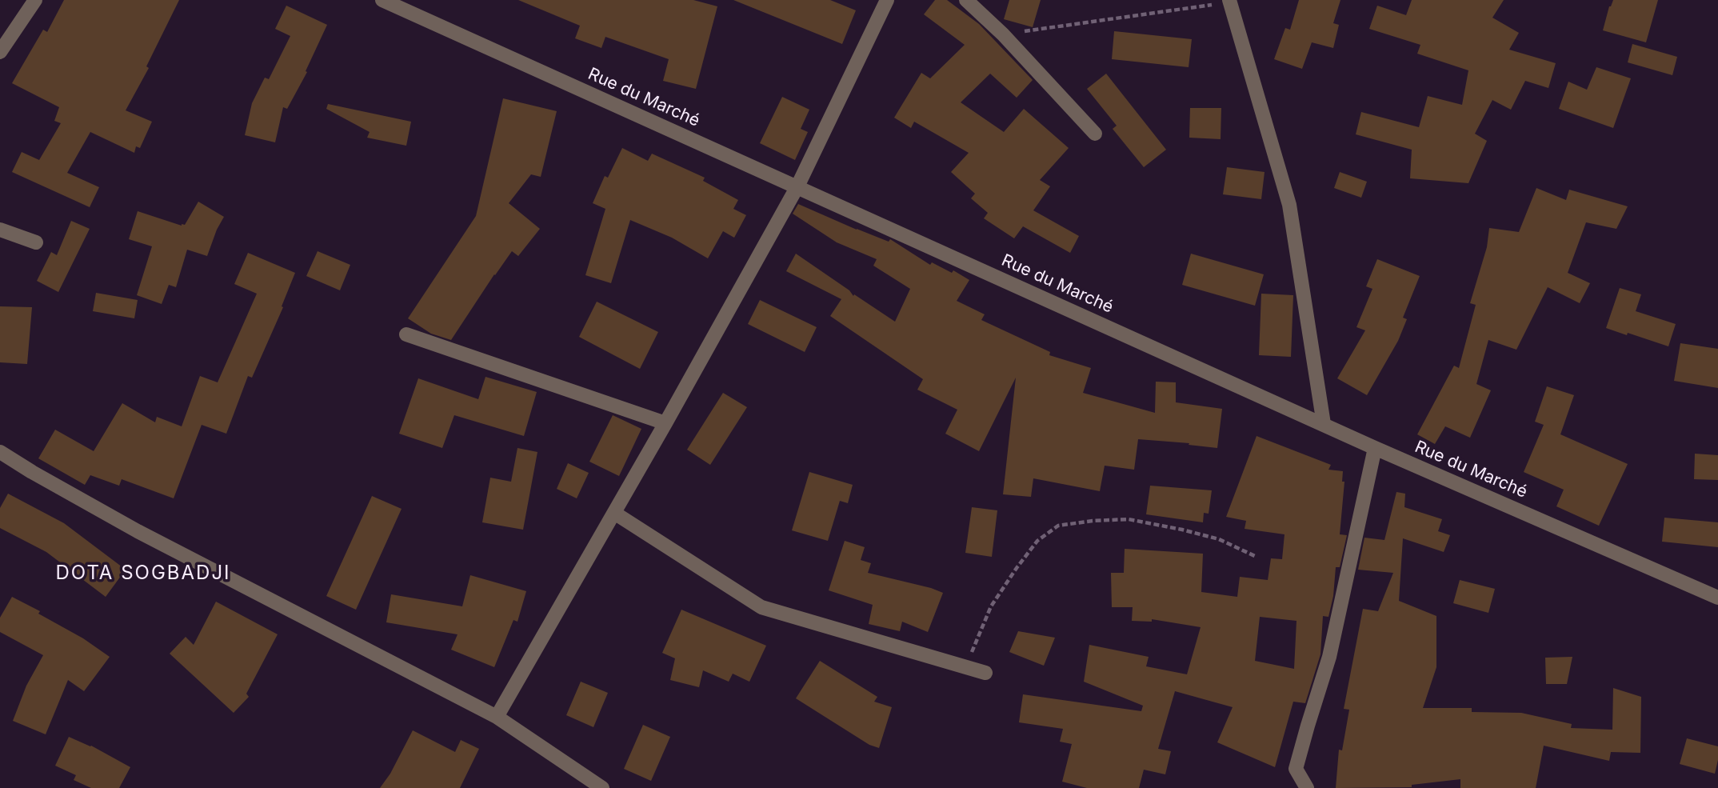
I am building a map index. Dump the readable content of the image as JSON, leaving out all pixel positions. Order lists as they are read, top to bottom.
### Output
{
  "streets": {
    "street": ["Rue du Marché"]
  },
  "districts": ["DOTA SOGBADJI"]
}
